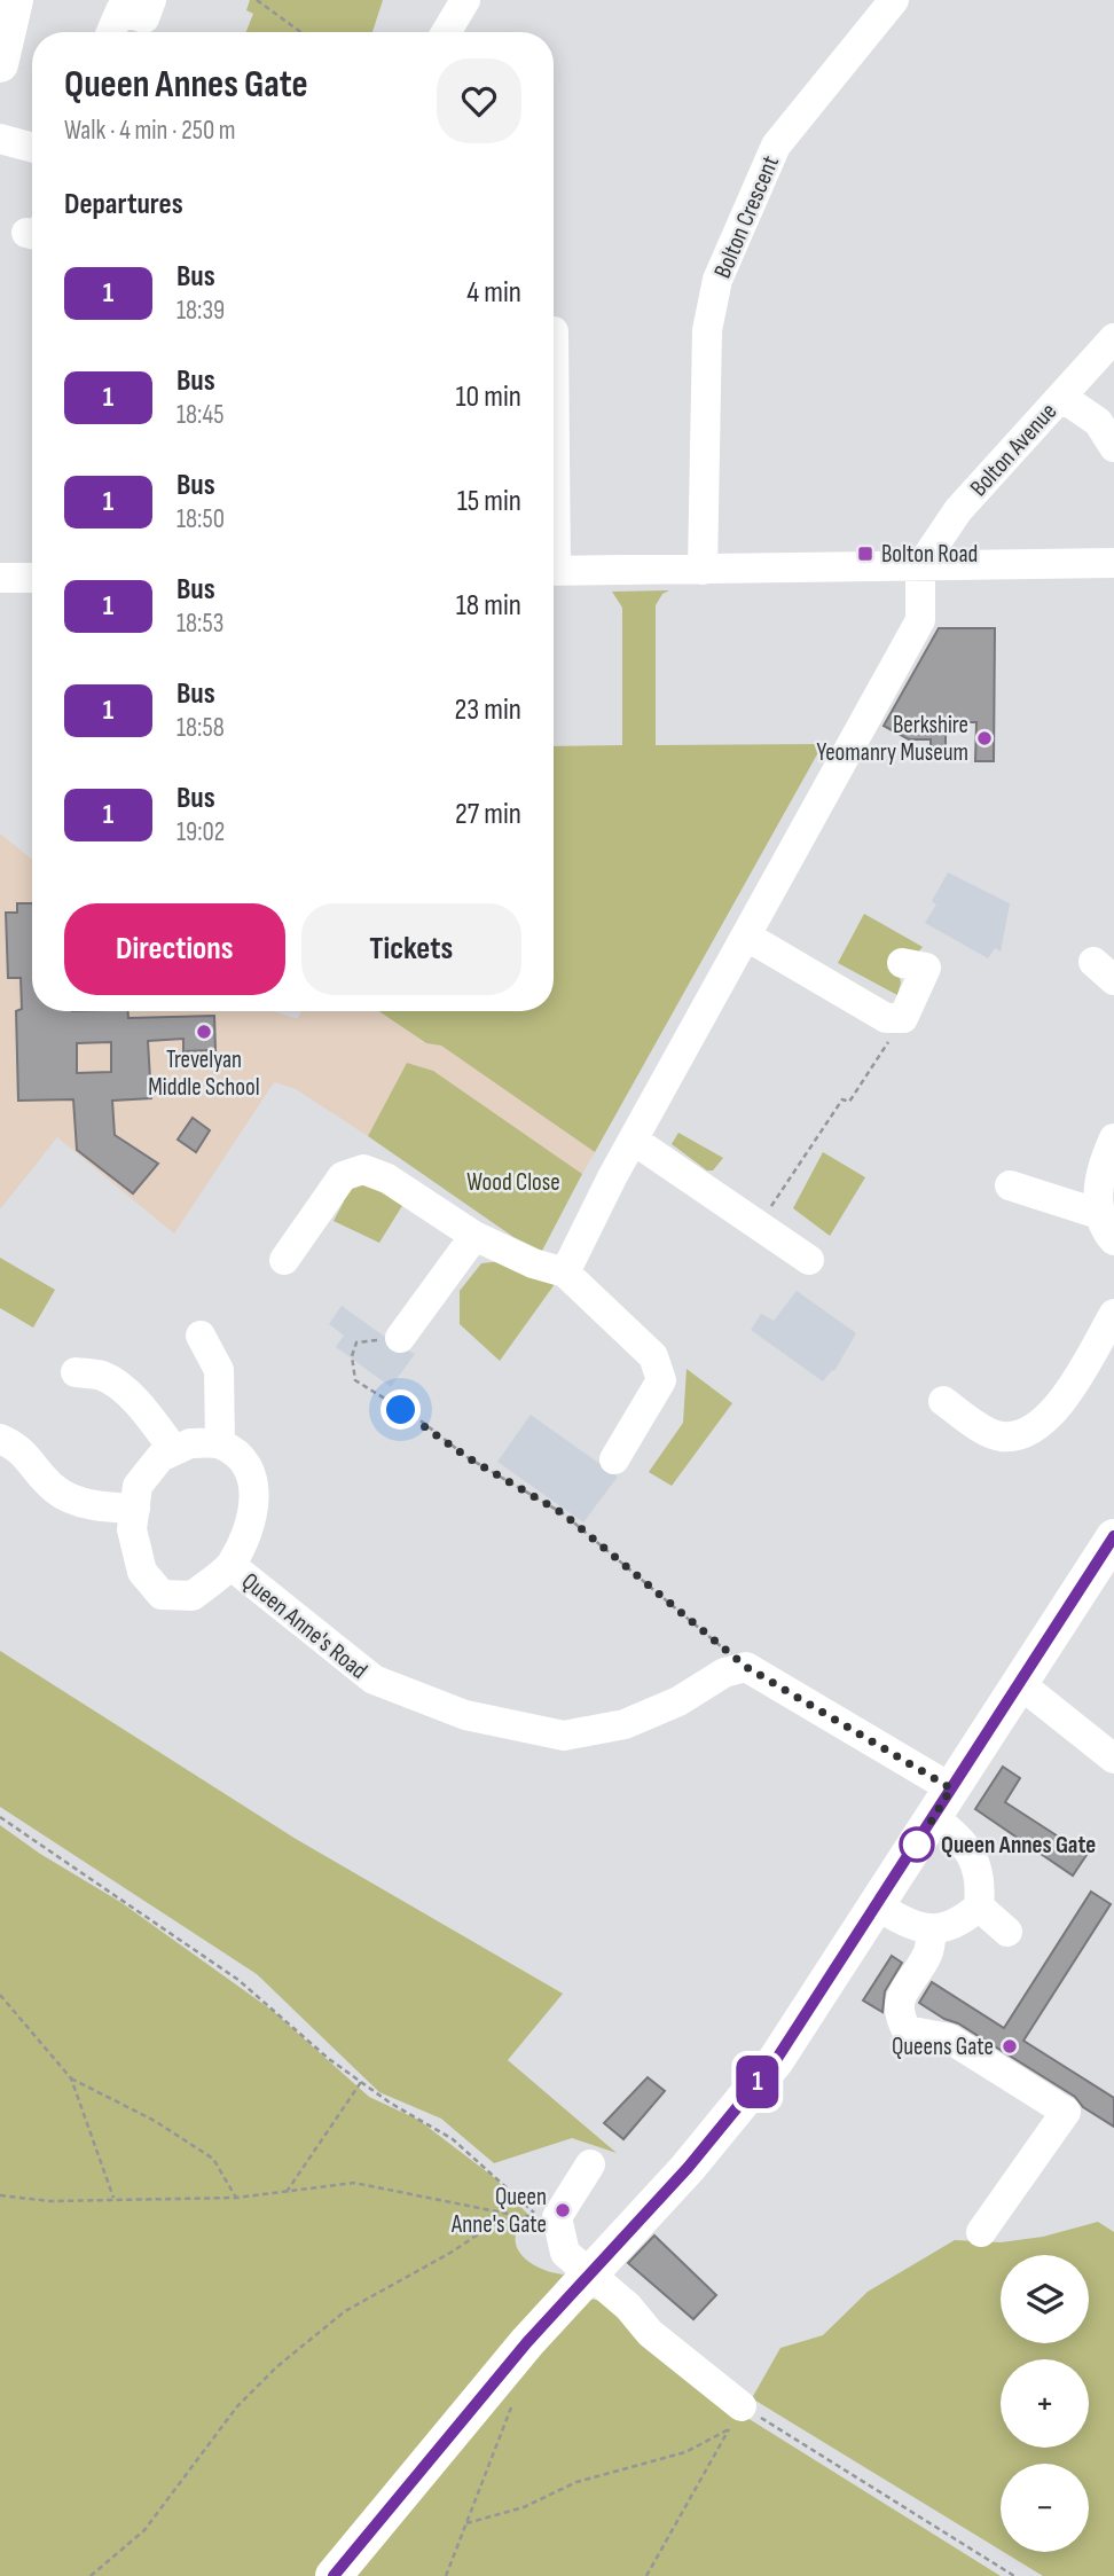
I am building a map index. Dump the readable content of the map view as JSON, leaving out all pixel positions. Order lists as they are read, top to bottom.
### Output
{
  "streets": {
    "street": ["Bolton Crescent", "Bolton Avenue", "Queen Anne's Road"]
  },
  "parks": ["Wood Close"],
  "places": {
    "transit": ["Bolton Road"],
    "other": [
      "Berkshire Yeomanry Museum",
      "Trevelyan Middle School",
      "Queen Annes Gate",
      "Queens Gate",
      "Queen Anne's Gate"
    ]
  },
  "lines": ["bus line 1"],
  "page": {
    "on_map": "1",
    "heading": [
      ["Queen Annes Gate", "Walk · 4 min · 250 m"],
      "Departures"
    ],
    "list": [
      {
        "mark": "1",
        "name": "Bus",
        "note": "18:39",
        "value": "4 min"
      },
      {
        "mark": "1",
        "name": "Bus",
        "note": "18:45",
        "value": "10 min"
      },
      {
        "mark": "1",
        "name": "Bus",
        "note": "18:50",
        "value": "15 min"
      },
      {
        "mark": "1",
        "name": "Bus",
        "note": "18:53",
        "value": "18 min"
      },
      {
        "mark": "1",
        "name": "Bus",
        "note": "18:58",
        "value": "23 min"
      },
      {
        "mark": "1",
        "name": "Bus",
        "note": "19:02",
        "value": "27 min"
      }
    ],
    "buttons": ["Directions", "Tickets"],
    "map_buttons": ["+", "−"]
  }
}
